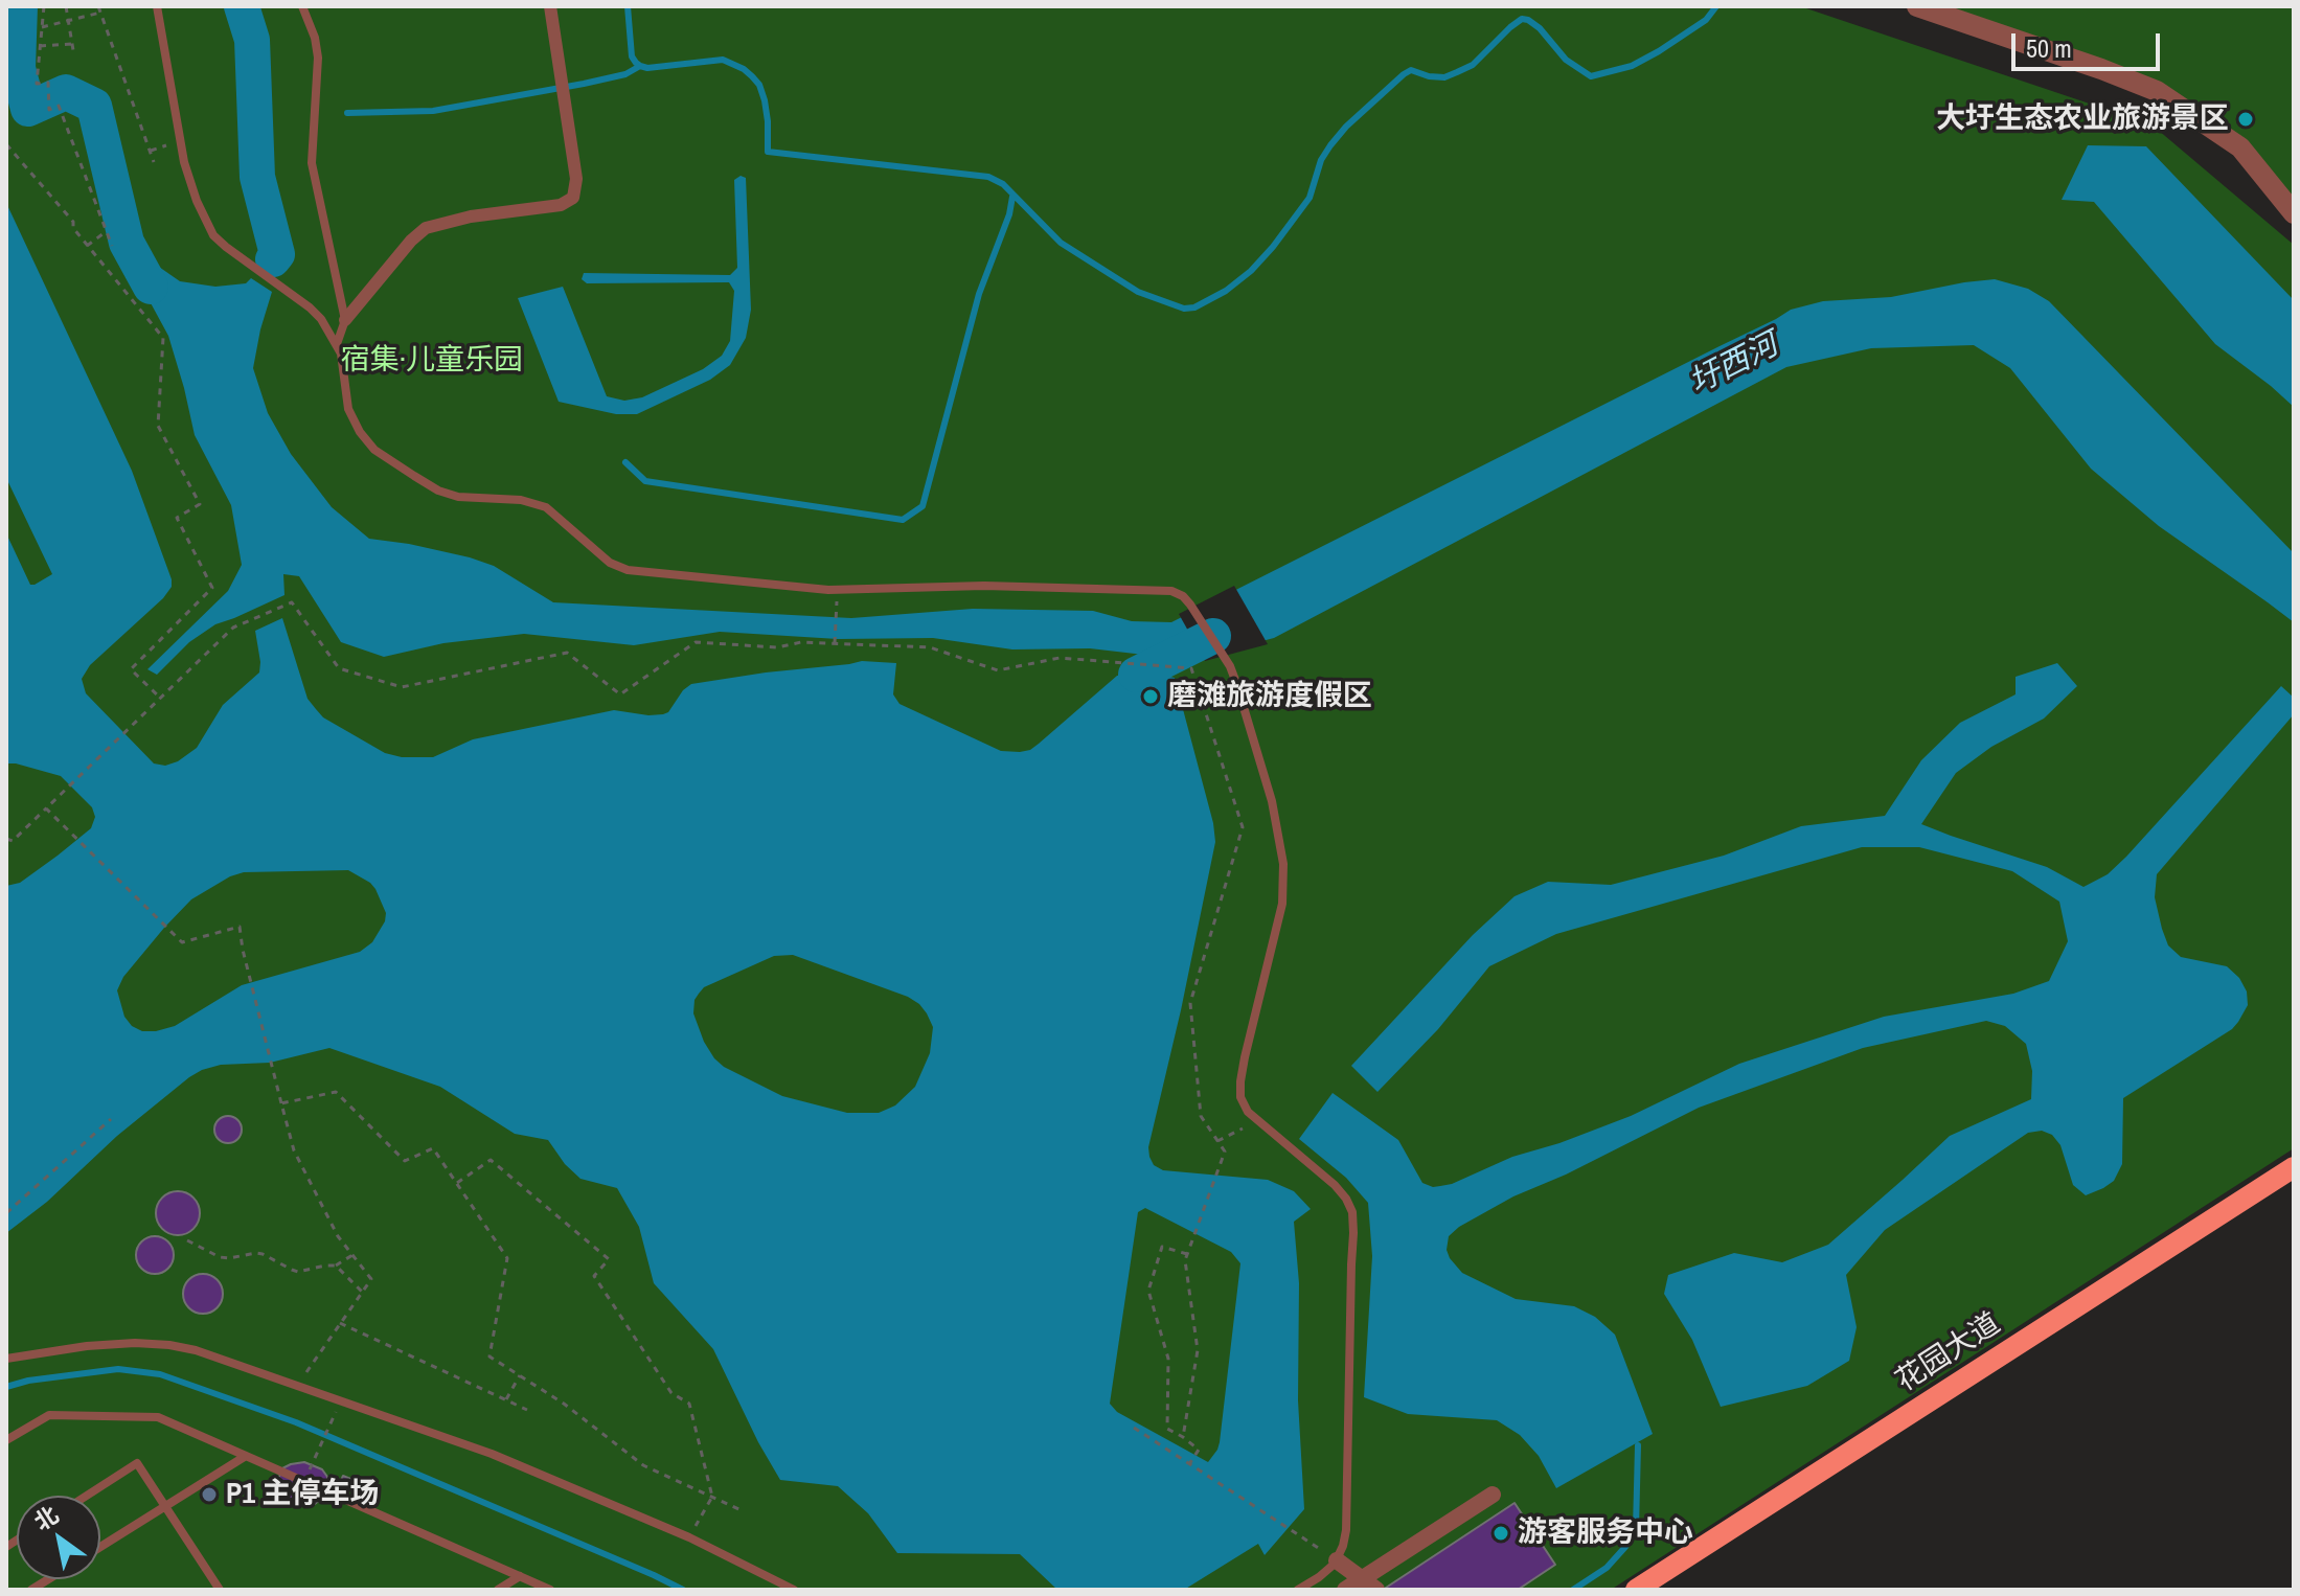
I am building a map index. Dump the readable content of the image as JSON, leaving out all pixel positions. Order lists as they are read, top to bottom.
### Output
{
  "streets": {
    "main road": ["花园大道"]
  },
  "water": ["圩西河"],
  "parks": ["宿集·儿童乐园"],
  "places": [
    "大圩生态农业旅游景区",
    "磨滩旅游度假区",
    "P1 主停车场",
    "游客服务中心"
  ],
  "scale_bar": "50 m",
  "north": "top left"
}
